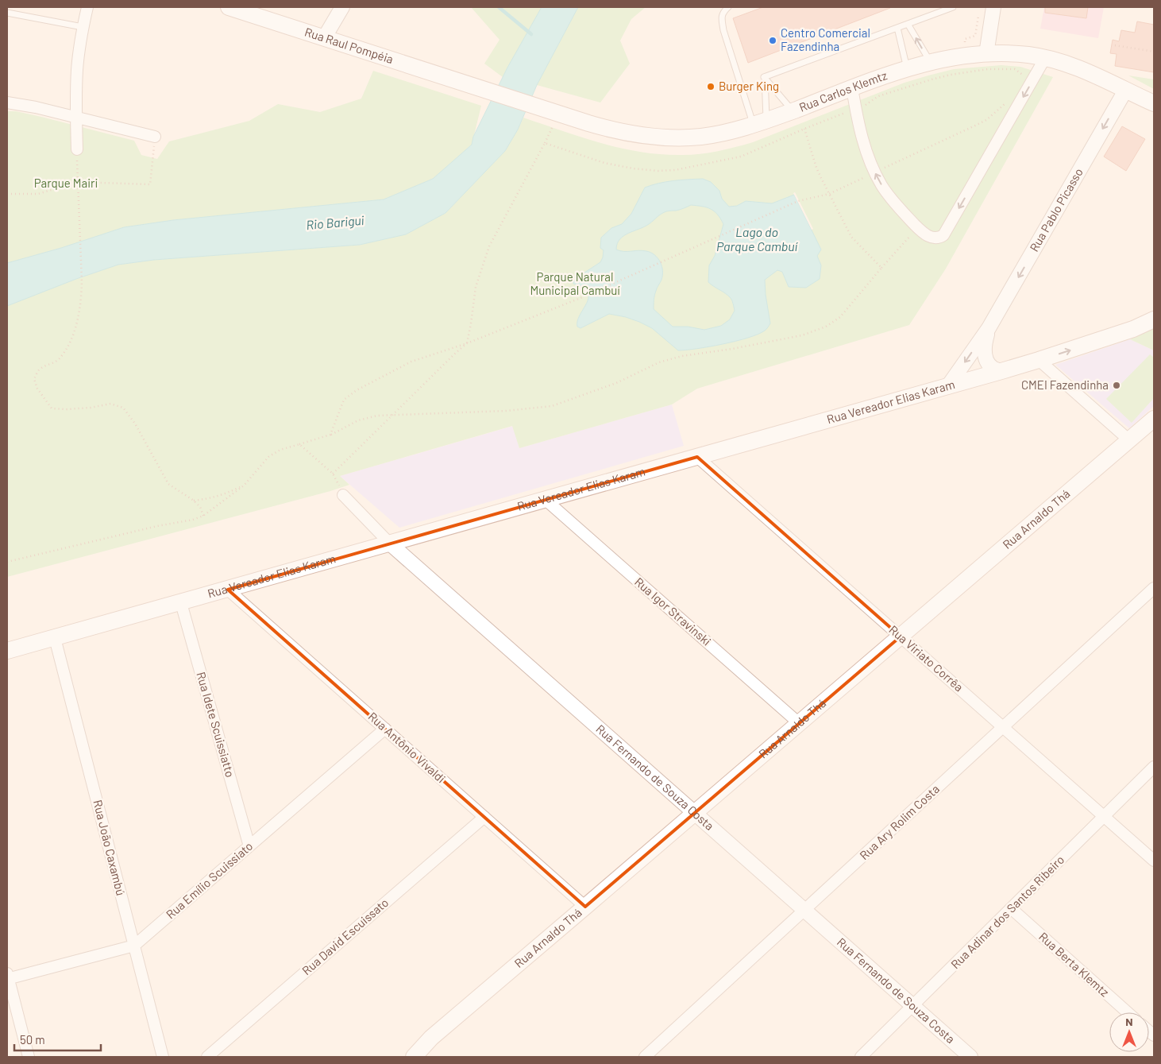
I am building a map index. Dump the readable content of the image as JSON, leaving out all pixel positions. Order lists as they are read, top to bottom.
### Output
{
  "streets": {
    "main road": [
      "Rua Raul Pompéia",
      "Rua Carlos Klemtz",
      "Rua Vereador Elias Karam",
      "Rua Arnaldo Thá"
    ],
    "street": [
      "Rua Pablo Picasso",
      "Rua Igor Stravinski",
      "Rua Viriato Corrêa",
      "Rua Idete Scuissiatto",
      "Rua Antônio Vivaldi",
      "Rua Fernando de Souza Costa",
      "Rua Ary Rolim Costa",
      "Rua João Caxambú",
      "Rua Emílio Scuissiato",
      "Rua Adinar dos Santos Ribeiro",
      "Rua David Escuissato",
      "Rua Berta Klemtz"
    ]
  },
  "crossings": [
    ["Rua Raul Pompéia", "Rua Carlos Klemtz"],
    ["Rua Carlos Klemtz", "Rua Pablo Picasso"],
    ["Rua Pablo Picasso", "Rua Vereador Elias Karam"],
    ["Rua Vereador Elias Karam", "Rua Igor Stravinski"],
    ["Rua Vereador Elias Karam", "Rua Viriato Corrêa"],
    ["Rua Vereador Elias Karam", "Rua Idete Scuissiatto"],
    ["Rua Vereador Elias Karam", "Rua Antônio Vivaldi"],
    ["Rua Vereador Elias Karam", "Rua Fernando de Souza Costa"],
    ["Rua Vereador Elias Karam", "Rua João Caxambú"],
    ["Rua Arnaldo Thá", "Rua Igor Stravinski"],
    ["Rua Arnaldo Thá", "Rua Viriato Corrêa"],
    ["Rua Arnaldo Thá", "Rua Antônio Vivaldi"],
    ["Rua Arnaldo Thá", "Rua Fernando de Souza Costa"],
    ["Rua Viriato Corrêa", "Rua Ary Rolim Costa"],
    ["Rua Viriato Corrêa", "Rua Adinar dos Santos Ribeiro"],
    ["Rua Idete Scuissiatto", "Rua Emílio Scuissiato"],
    ["Rua Antônio Vivaldi", "Rua Emílio Scuissiato"],
    ["Rua Antônio Vivaldi", "Rua David Escuissato"],
    ["Rua Fernando de Souza Costa", "Rua Ary Rolim Costa"],
    ["Rua Fernando de Souza Costa", "Rua Adinar dos Santos Ribeiro"],
    ["Rua João Caxambú", "Rua Emílio Scuissiato"],
    ["Rua Adinar dos Santos Ribeiro", "Rua Berta Klemtz"]
  ],
  "one_way": ["Rua Pablo Picasso"],
  "water": ["Rio Barigui", "Lago do Parque Cambuí"],
  "parks": ["Parque Mairi", "Parque Natural Municipal Cambuí"],
  "places": ["Centro Comercial Fazendinha", "Burger King", "CMEI Fazendinha"],
  "scale_bar": "50 m",
  "north": "top"
}
